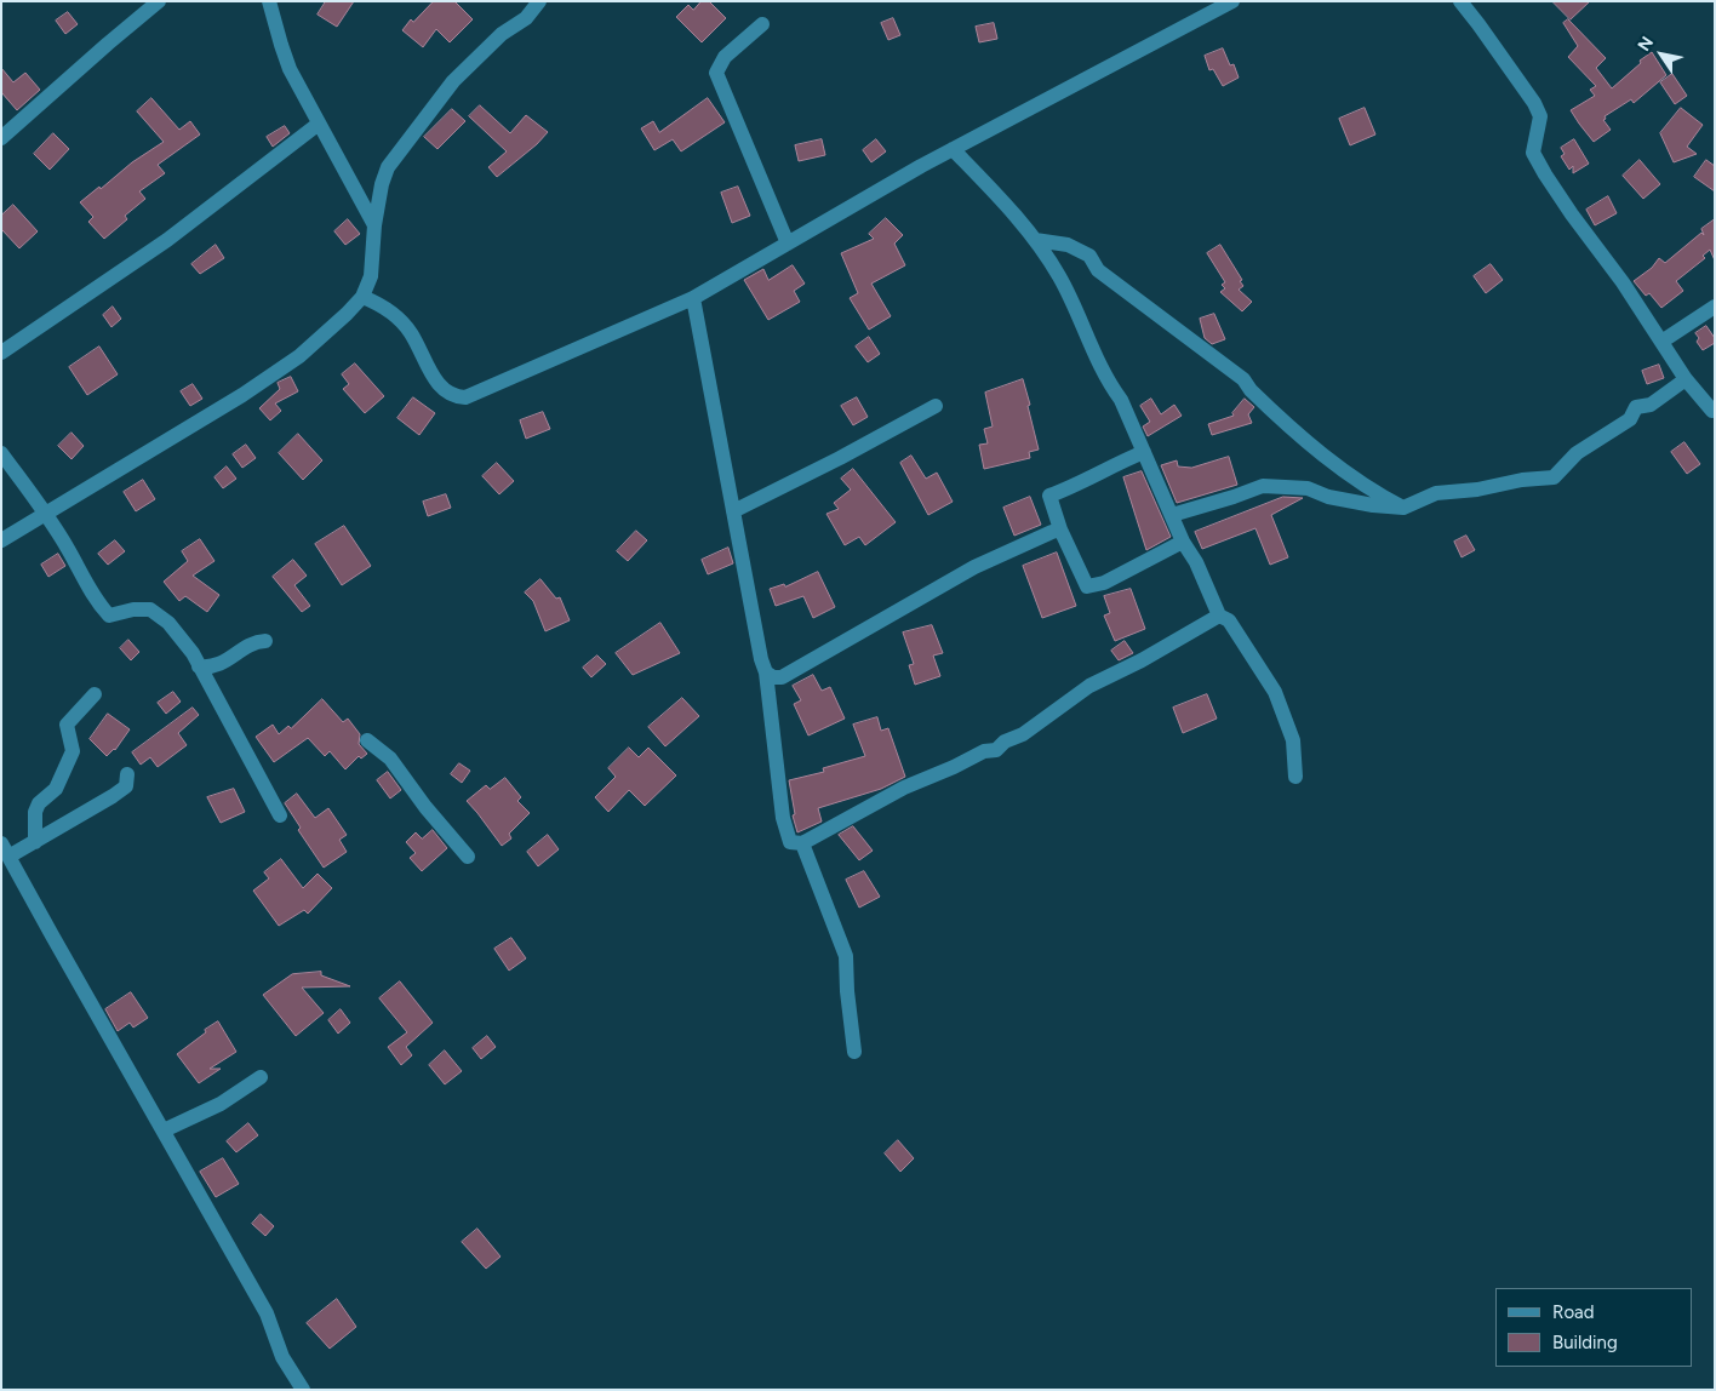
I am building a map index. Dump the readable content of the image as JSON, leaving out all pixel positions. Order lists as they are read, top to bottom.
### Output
{
  "legend": ["Road", "Building"],
  "north": "top left"
}
